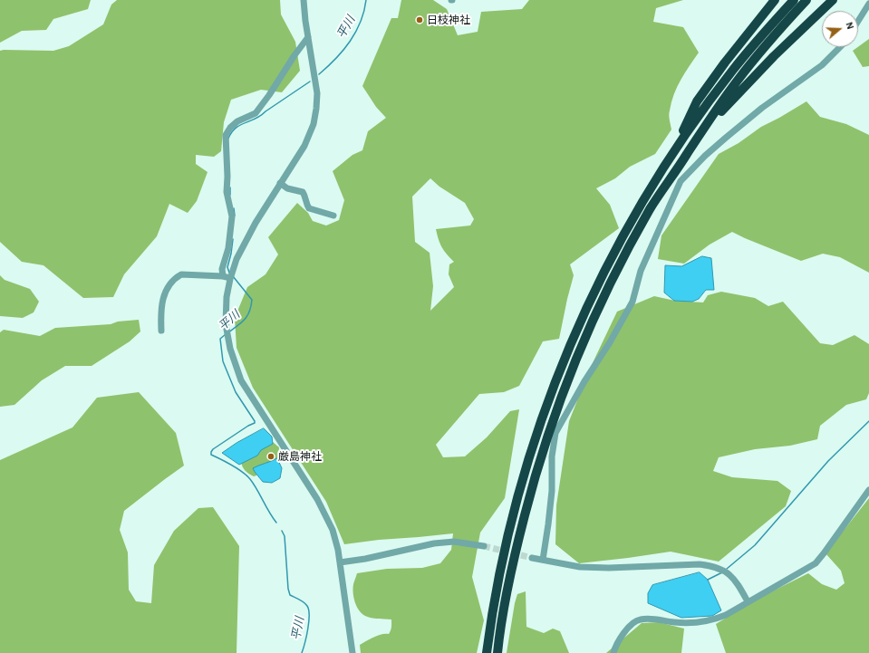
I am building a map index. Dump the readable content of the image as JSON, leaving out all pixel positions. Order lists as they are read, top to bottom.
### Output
{
  "water": ["平川"],
  "places": ["日枝神社", "厳島神社"],
  "north": "right"
}
